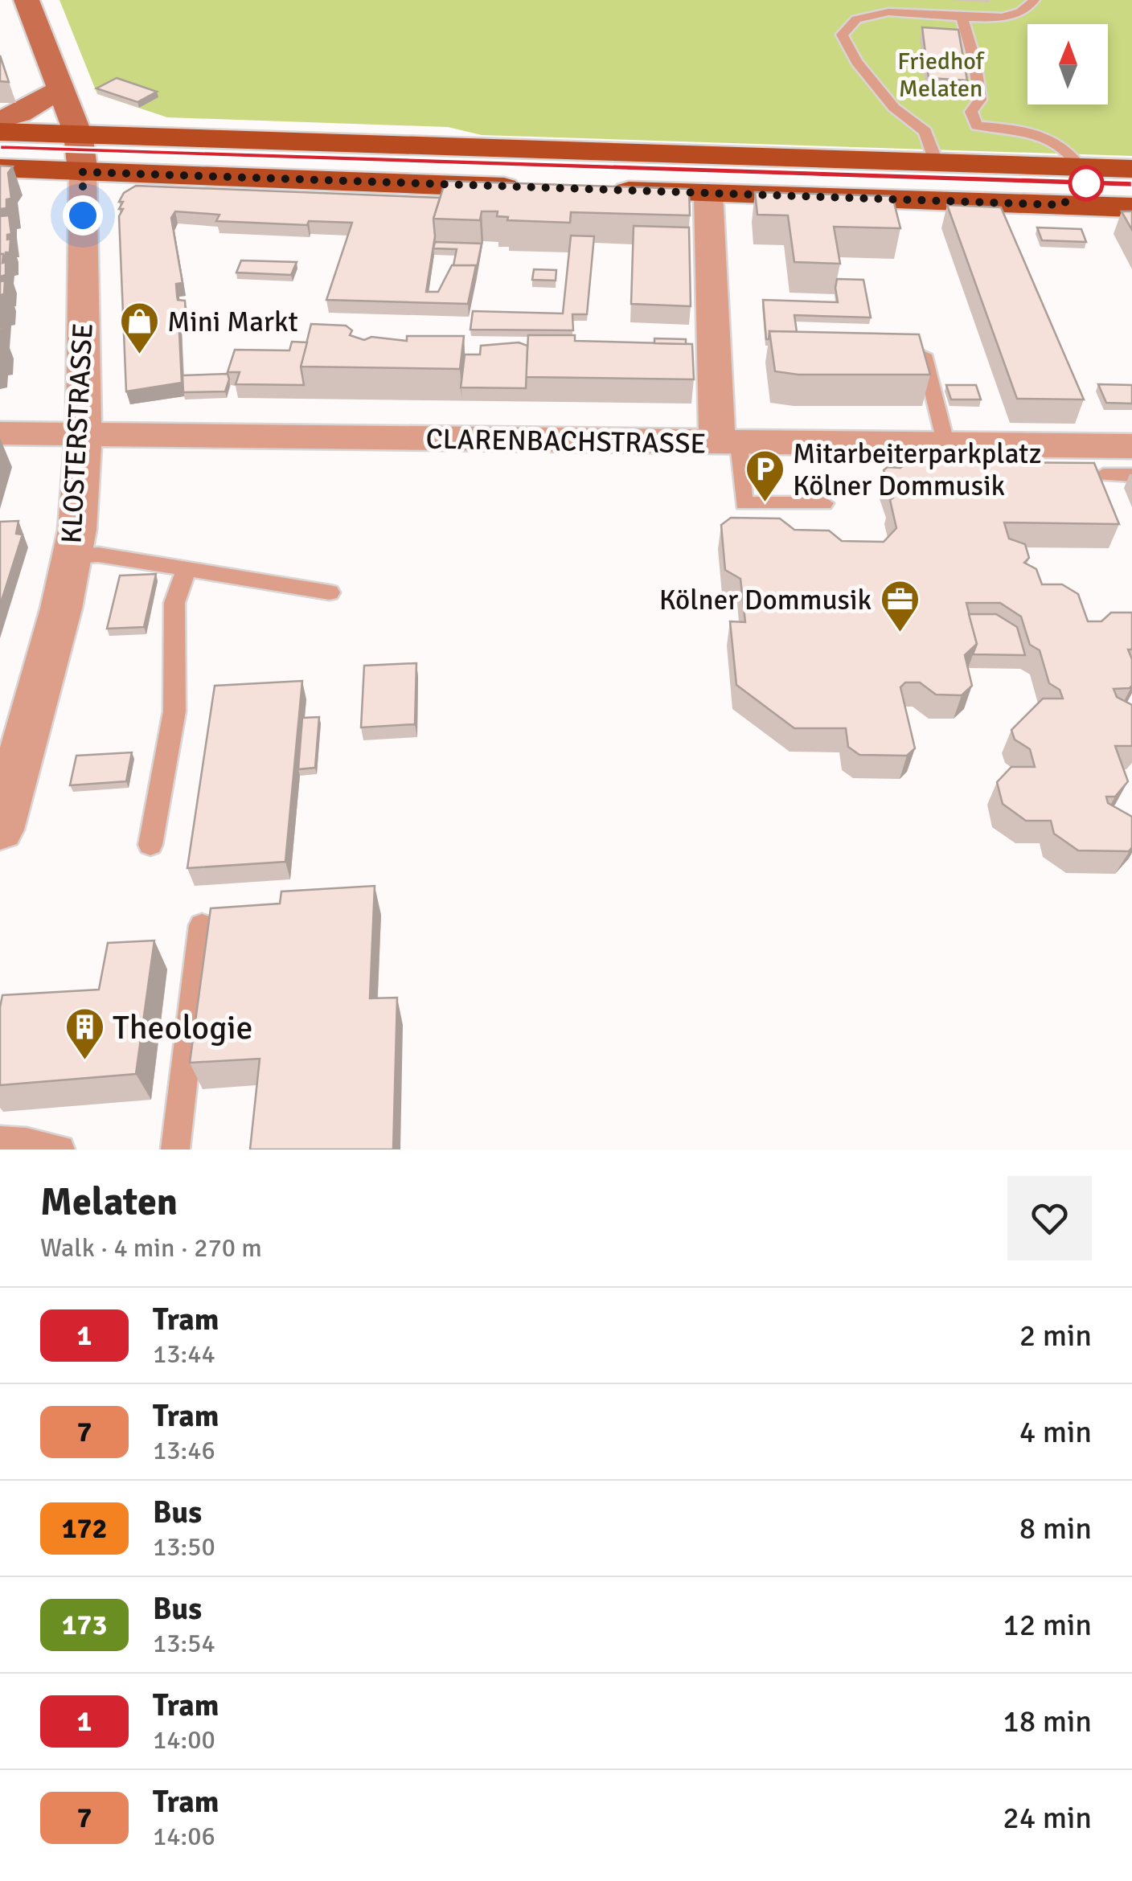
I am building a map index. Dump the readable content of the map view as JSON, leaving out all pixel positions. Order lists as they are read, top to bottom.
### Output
{
  "streets": {
    "street": ["KLOSTERSTRASSE", "CLARENBACHSTRASSE"]
  },
  "crossings": [
    ["KLOSTERSTRASSE", "CLARENBACHSTRASSE"]
  ],
  "parks": ["Friedhof Melaten"],
  "places": {
    "shop": ["Mini Markt"],
    "parking": ["Mitarbeiterparkplatz Kölner Dommusik"],
    "office": ["Kölner Dommusik"],
    "building": ["Theologie"]
  },
  "lines": ["tram line 1"],
  "north": "top",
  "page": {
    "heading": ["Melaten", "Walk · 4 min · 270 m"],
    "list": [
      {
        "mark": "1",
        "name": "Tram",
        "note": "13:44",
        "value": "2 min"
      },
      {
        "mark": "7",
        "name": "Tram",
        "note": "13:46",
        "value": "4 min"
      },
      {
        "mark": "172",
        "name": "Bus",
        "note": "13:50",
        "value": "8 min"
      },
      {
        "mark": "173",
        "name": "Bus",
        "note": "13:54",
        "value": "12 min"
      },
      {
        "mark": "1",
        "name": "Tram",
        "note": "14:00",
        "value": "18 min"
      },
      {
        "mark": "7",
        "name": "Tram",
        "note": "14:06",
        "value": "24 min"
      }
    ]
  }
}
